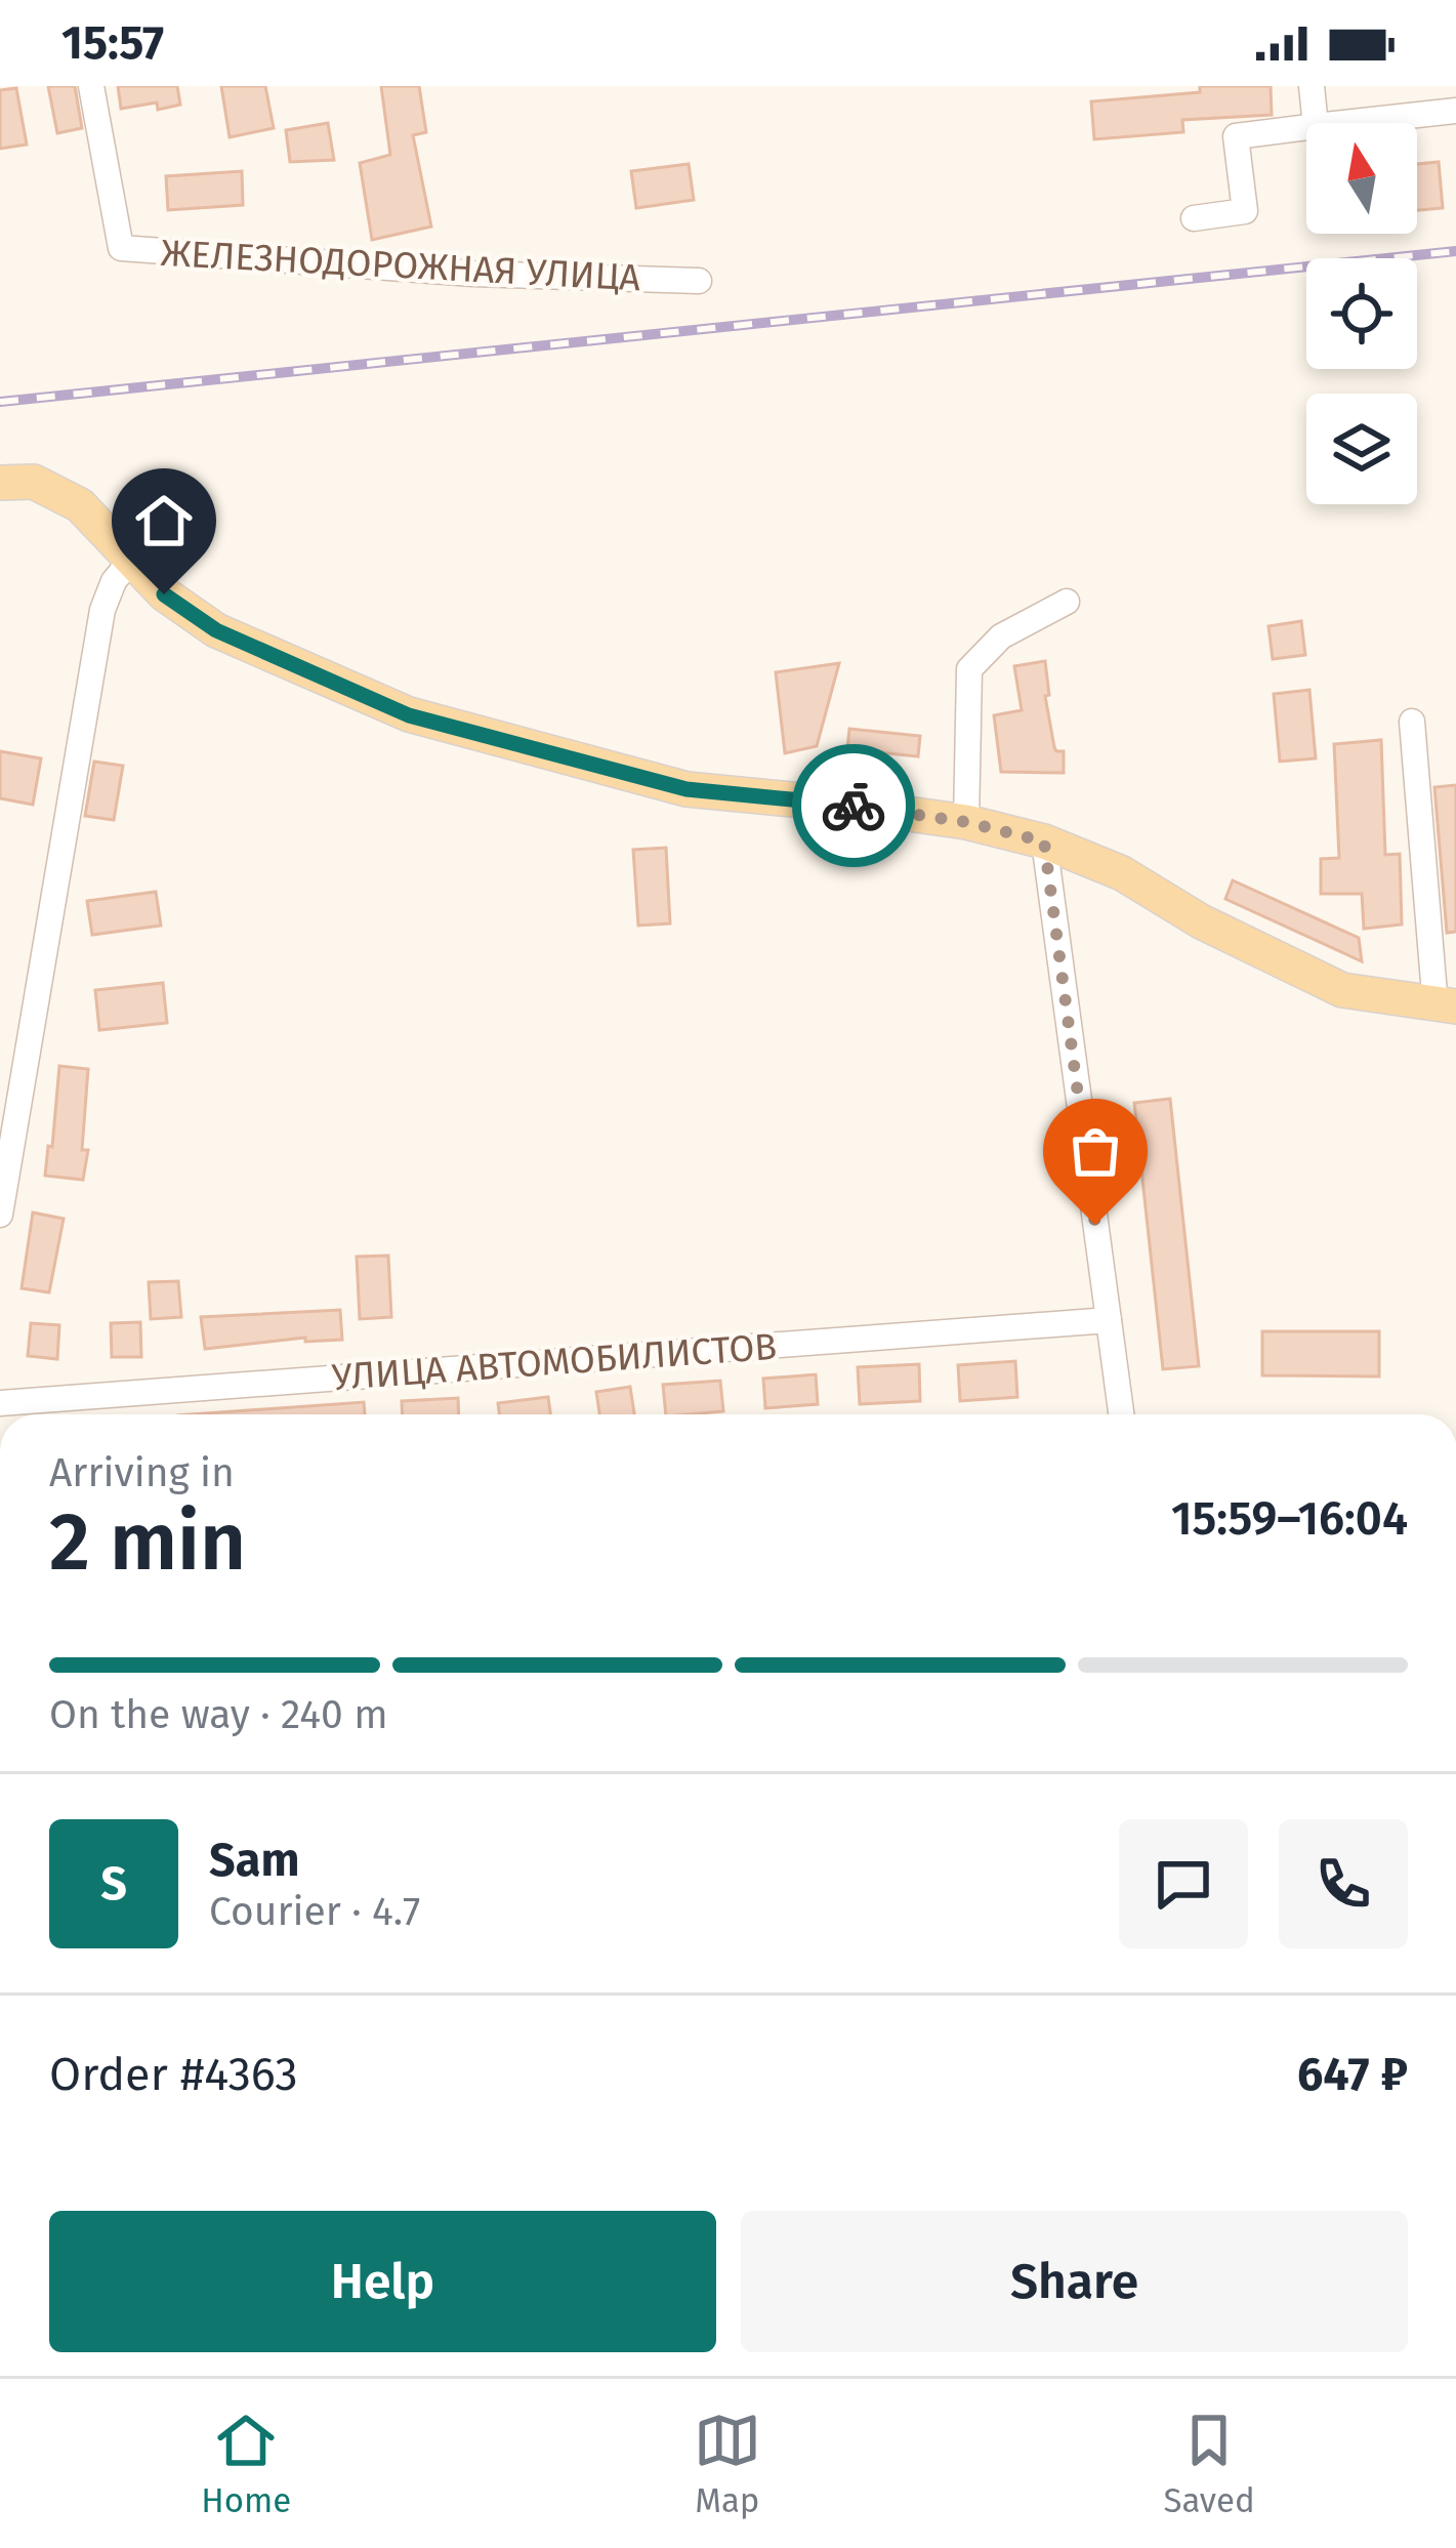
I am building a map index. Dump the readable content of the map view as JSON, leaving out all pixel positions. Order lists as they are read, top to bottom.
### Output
{
  "streets": {
    "street": ["ЖЕЛЕЗНОДОРОЖНАЯ УЛИЦА", "УЛИЦА АВТОМОБИЛИСТОВ"]
  },
  "north": "top",
  "page": {
    "status": "15:57",
    "heading": ["2 min", "Arriving in", "15:59–16:04"],
    "panel": [
      "Sam",
      "Courier · 4.7",
      "Order #4363",
      "647 ₽"
    ],
    "bar": "On the way · 240 m",
    "round": "S",
    "buttons": ["Help", "Share"],
    "tabs": ["Home", "Map", "Saved"]
  }
}
